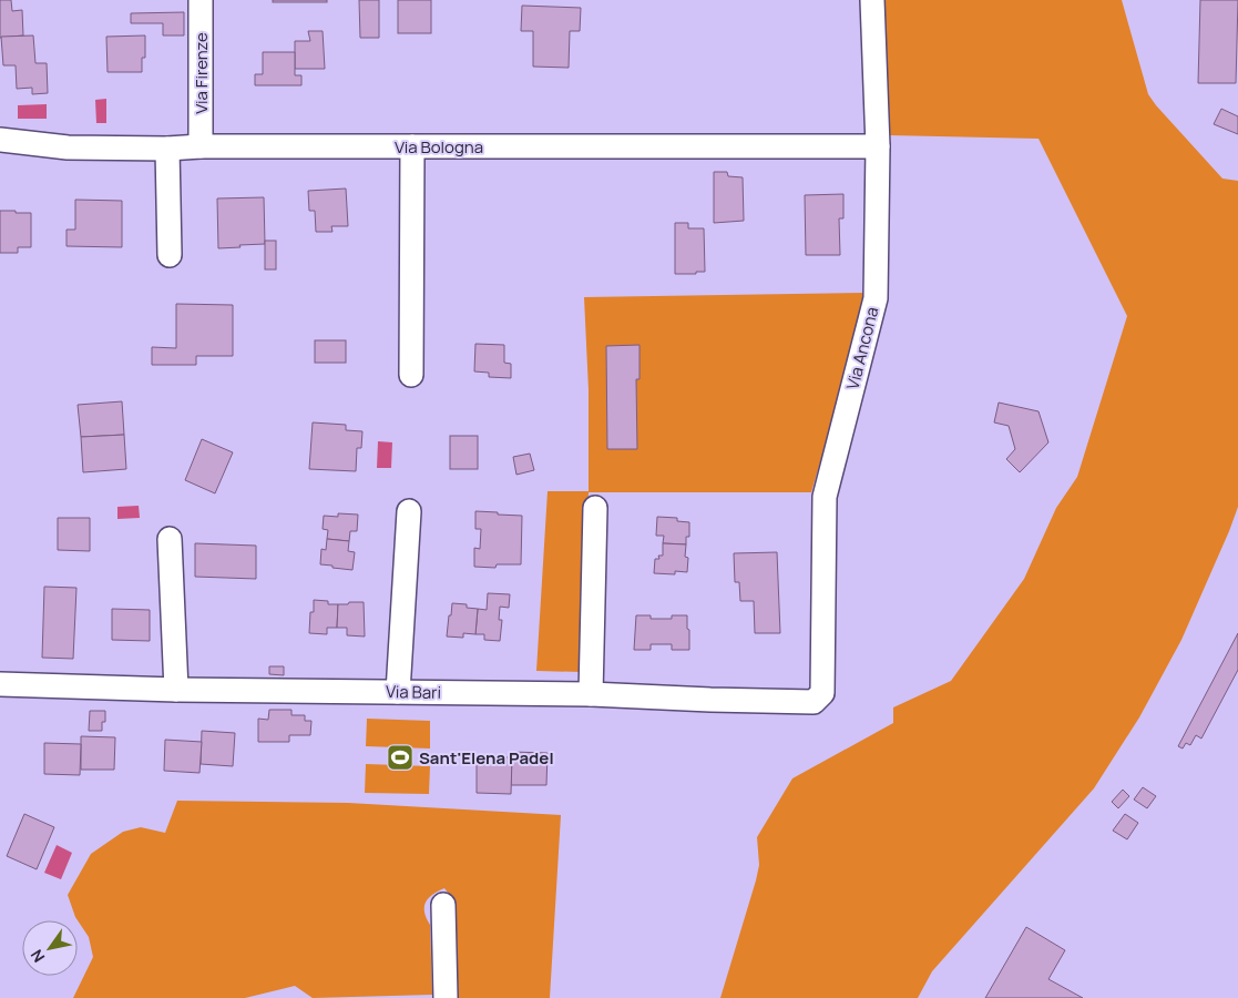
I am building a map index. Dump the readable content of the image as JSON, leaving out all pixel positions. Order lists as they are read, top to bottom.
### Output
{
  "streets": {
    "street": [
      "Via Firenze",
      "Via Bologna",
      "Via Ancona",
      "Via Bari"
    ]
  },
  "crossings": [
    ["Via Firenze", "Via Bologna"],
    ["Via Bologna", "Via Ancona"],
    ["Via Ancona", "Via Bari"]
  ],
  "places": {
    "sports": ["Sant'Elena Padel"]
  },
  "north": "bottom left"
}
